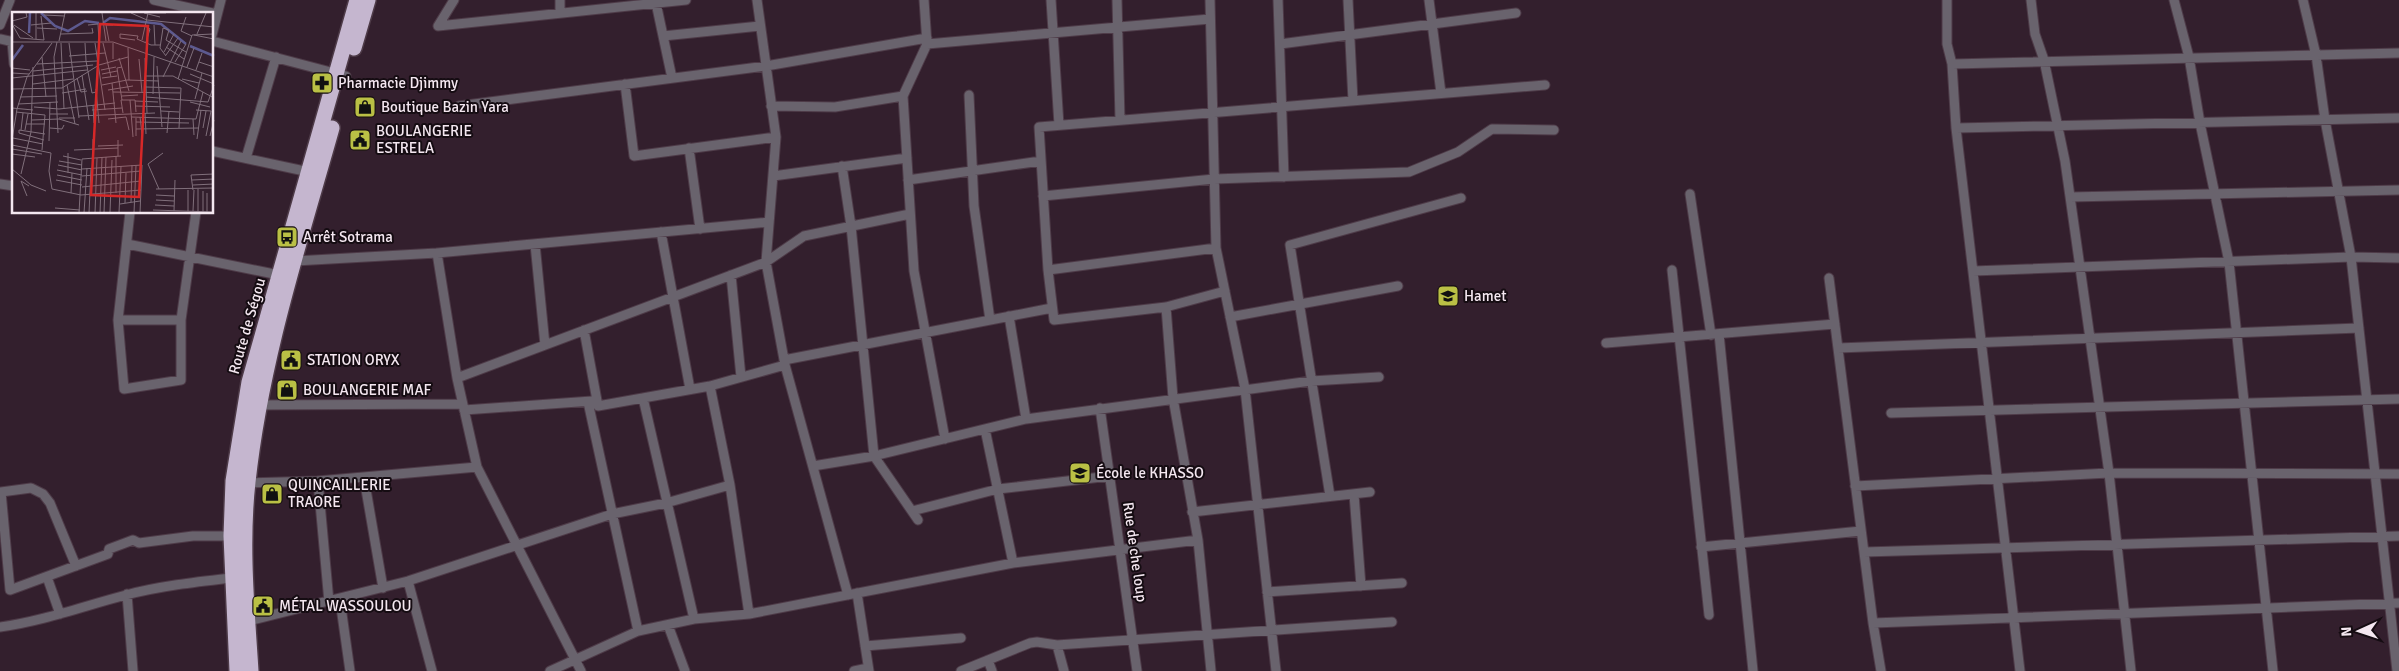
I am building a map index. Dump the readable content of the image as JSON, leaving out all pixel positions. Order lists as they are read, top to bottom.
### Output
{
  "streets": {
    "highway": ["Route de Ségou"],
    "street": ["Rue de che loup"]
  },
  "places": {
    "pharmacy": ["Pharmacie Djimmy"],
    "shop": ["Boutique Bazin Yara", "BOULANGERIE MAF", "QUINCAILLERIE TRAORE"],
    "public building": ["BOULANGERIE ESTRELA", "STATION ORYX", "MÉTAL WASSOULOU"],
    "bus stop": ["Arrêt Sotrama"],
    "school or university": ["Hamet", "École le KHASSO"]
  },
  "north": "left"
}
